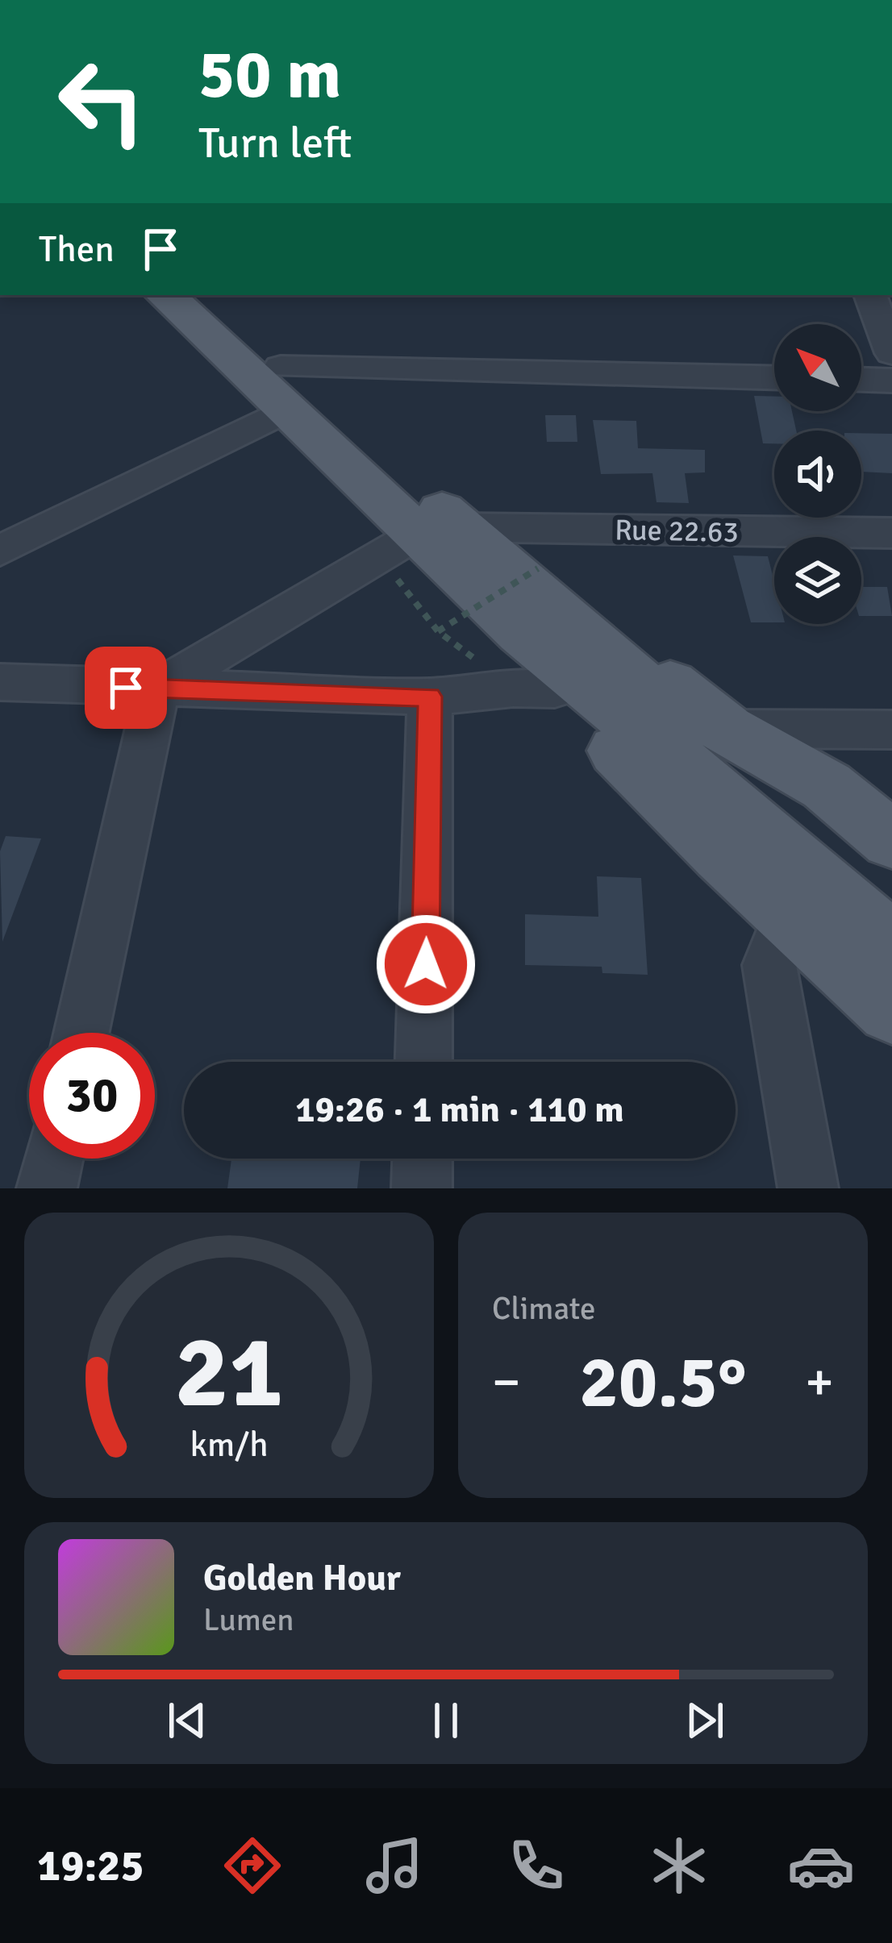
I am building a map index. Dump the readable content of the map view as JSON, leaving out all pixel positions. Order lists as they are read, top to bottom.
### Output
{
  "streets": {
    "street": ["Rue 22.63"]
  },
  "north": "top left",
  "page": {
    "turn": ["50 m", "Turn left"],
    "then": "Then",
    "limit": "30",
    "trip": "19:26 · 1 min · 110 m",
    "tile": "Climate",
    "heat": ["−", "20.5°", "+"],
    "song": ["Golden Hour", "Lumen"],
    "tabs": "19:25",
    "gauge": ["21", "km/h"]
  }
}
